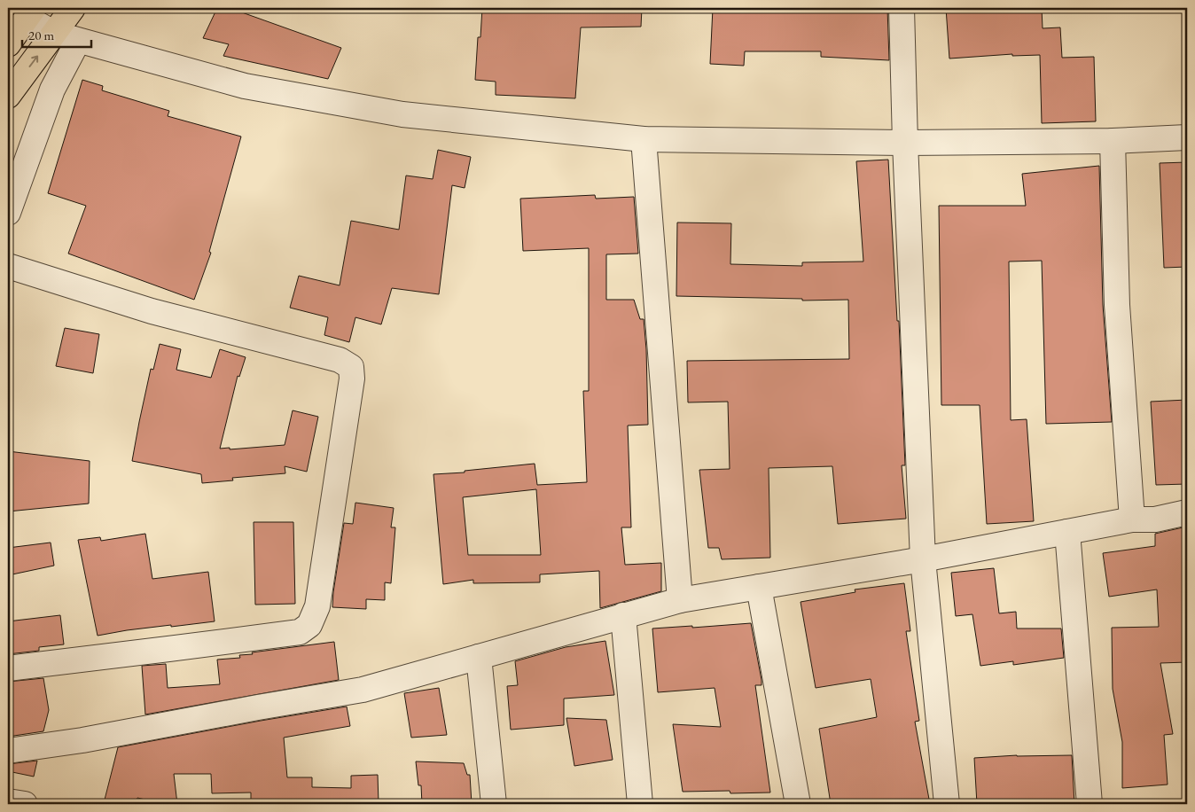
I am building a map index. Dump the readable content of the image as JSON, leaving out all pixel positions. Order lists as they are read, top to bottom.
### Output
{
  "scale_bar": "20 m"
}
